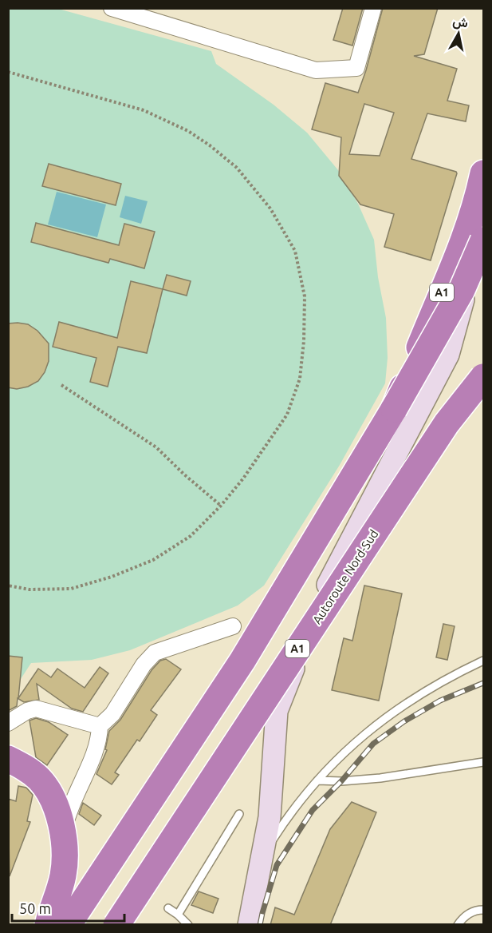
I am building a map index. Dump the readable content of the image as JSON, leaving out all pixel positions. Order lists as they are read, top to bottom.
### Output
{
  "streets": {
    "highway": ["A1", "Autoroute Nord-Sud"]
  },
  "scale_bar": "50 m",
  "north": "top"
}
